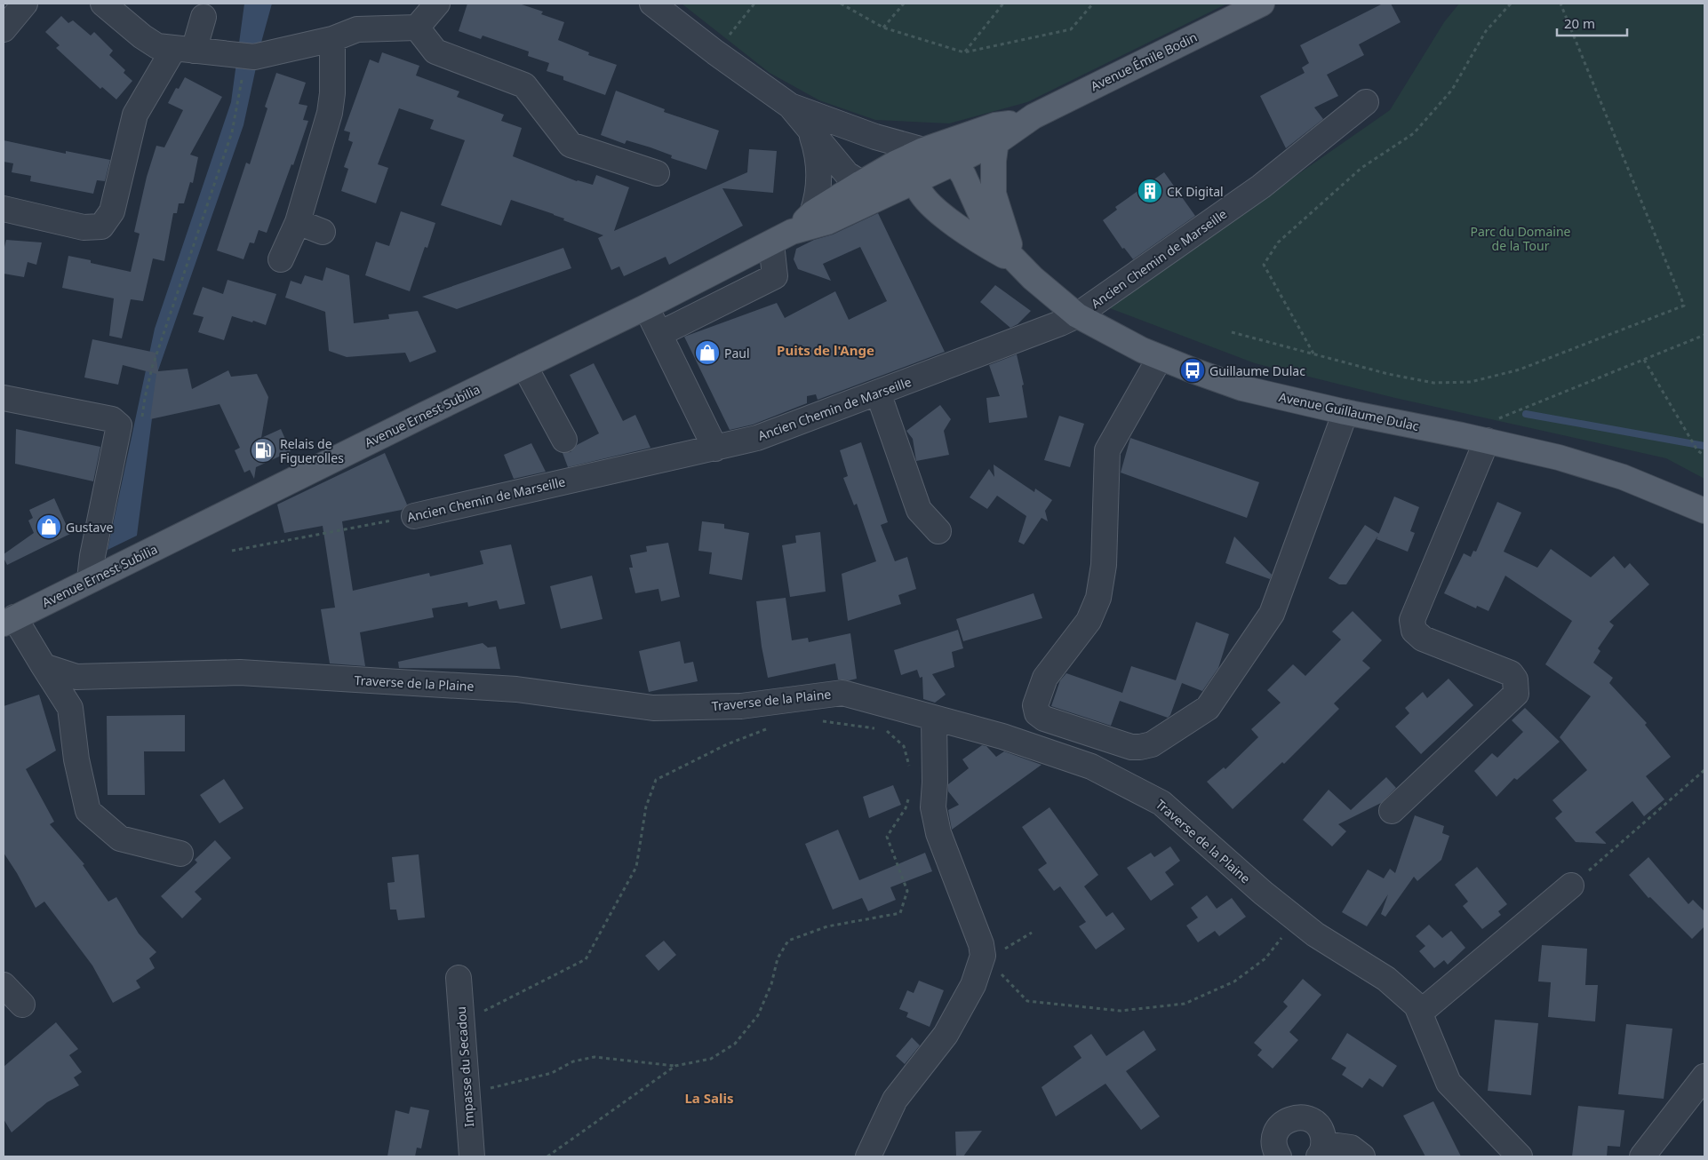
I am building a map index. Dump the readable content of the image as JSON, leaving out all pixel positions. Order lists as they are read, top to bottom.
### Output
{
  "streets": {
    "main road": ["Avenue Émile Bodin", "Avenue Guillaume Dulac", "Avenue Ernest Subilia"],
    "street": ["Ancien Chemin de Marseille", "Traverse de la Plaine", "Impasse du Secadou"]
  },
  "crossings": [
    ["Avenue Émile Bodin", "Avenue Guillaume Dulac"],
    ["Avenue Émile Bodin", "Avenue Ernest Subilia"],
    ["Ancien Chemin de Marseille", "Avenue Guillaume Dulac"],
    ["Avenue Guillaume Dulac", "Avenue Ernest Subilia"]
  ],
  "districts": ["Puits de l'Ange", "La Salis"],
  "parks": ["Parc du Domaine de la Tour"],
  "places": {
    "building": ["CK Digital"],
    "shop": ["Paul", "Gustave"],
    "bus stop": ["Guillaume Dulac"],
    "fuel station": ["Relais de Figuerolles"]
  },
  "scale_bar": "20 m"
}
